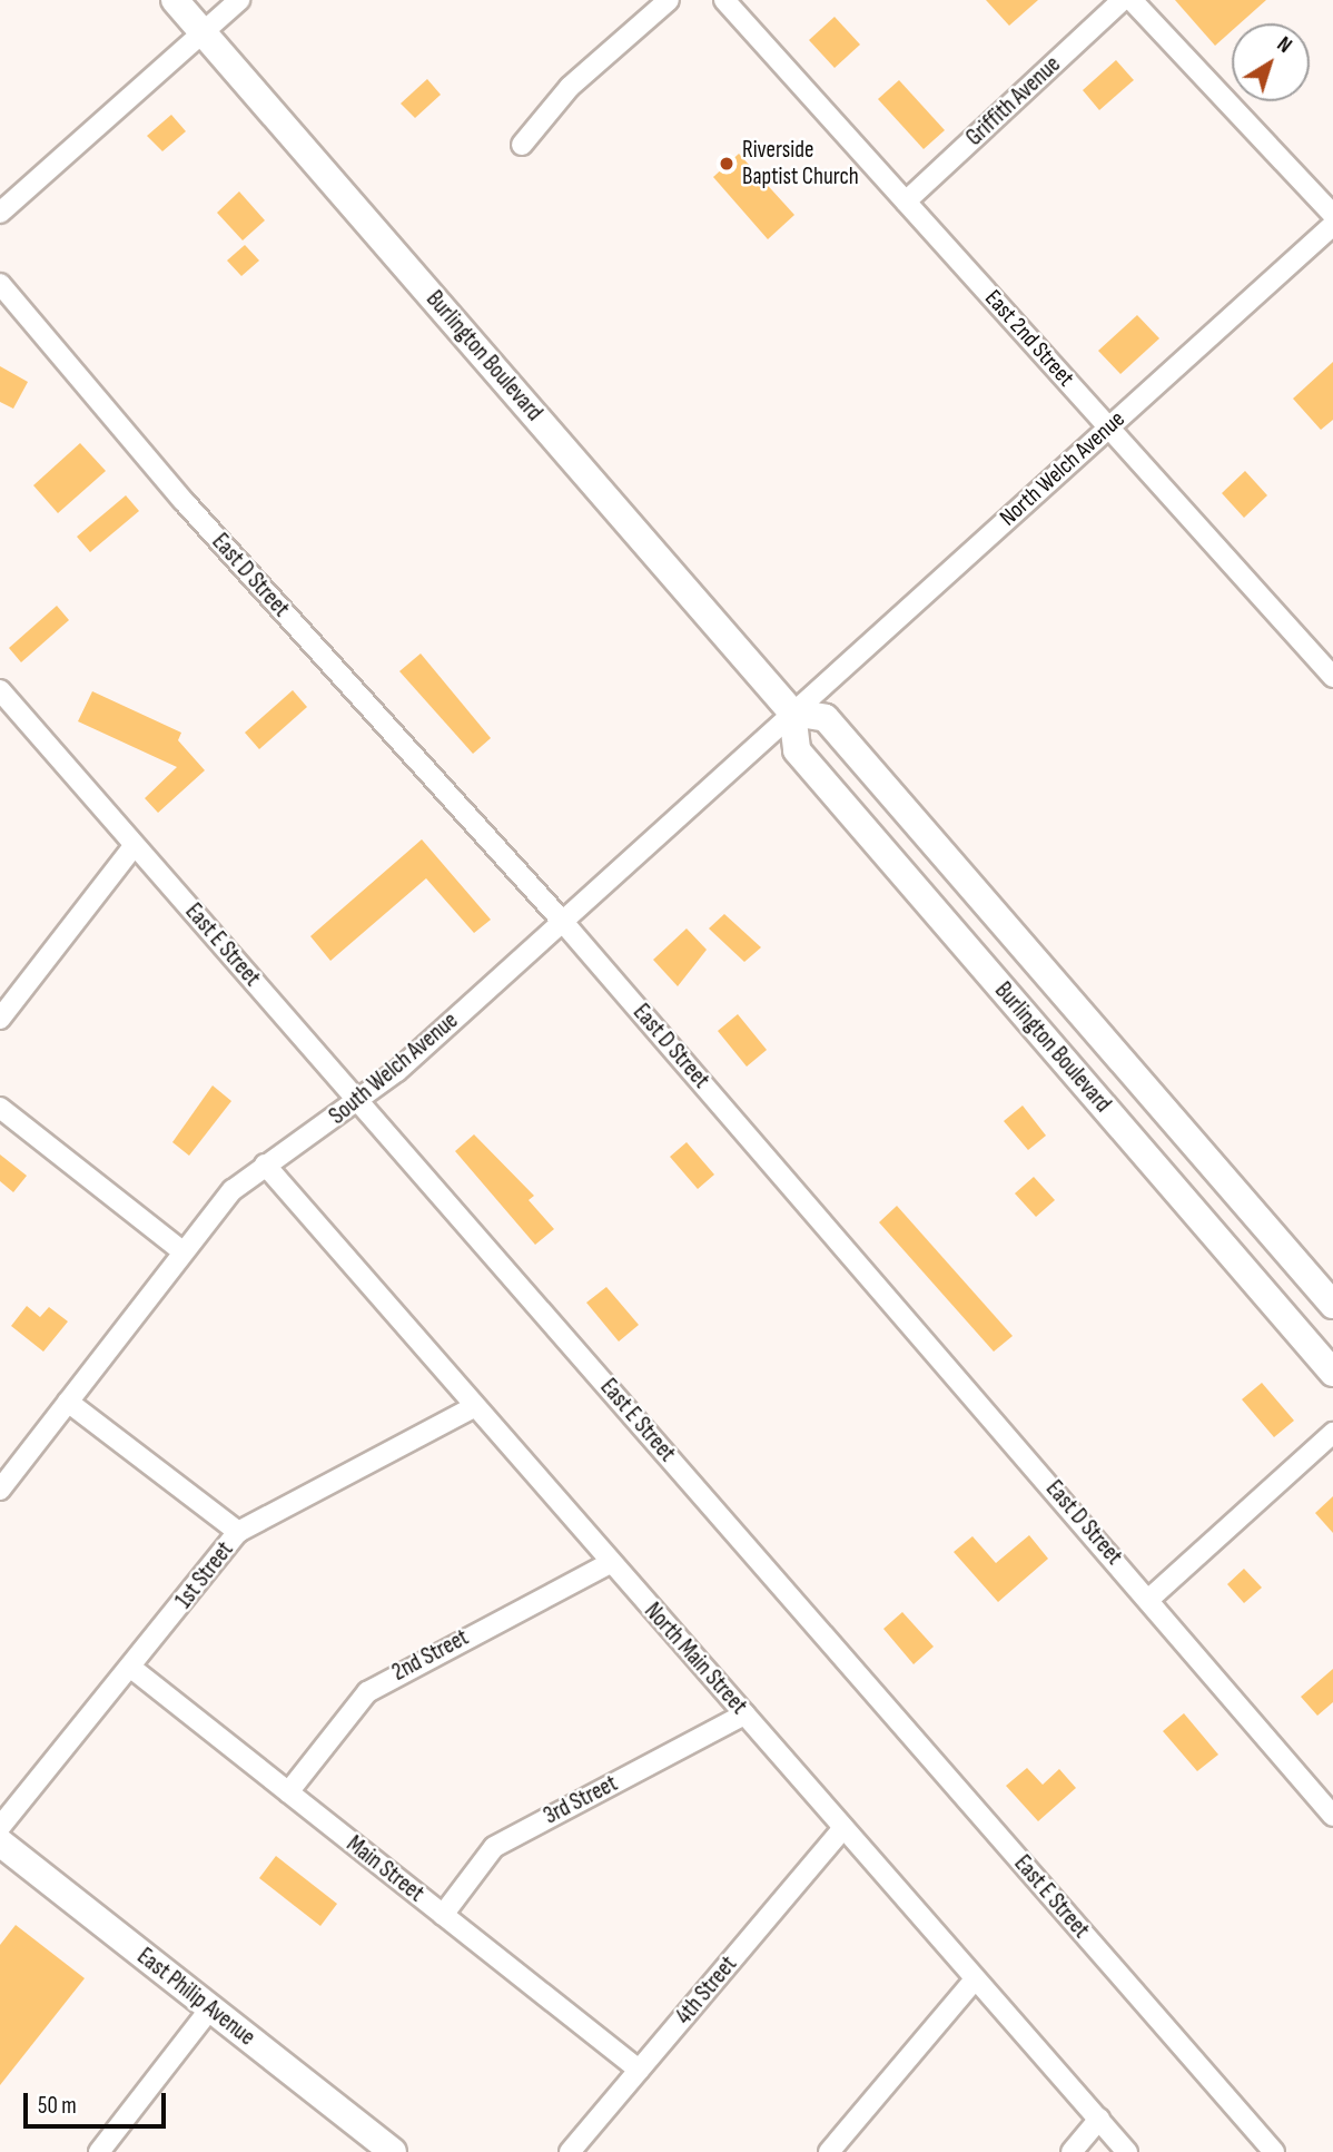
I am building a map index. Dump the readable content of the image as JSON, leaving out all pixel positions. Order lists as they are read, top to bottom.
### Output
{
  "streets": {
    "street": [
      "Griffith Avenue",
      "East 2nd Street",
      "Burlington Boulevard",
      "North Welch Avenue",
      "East D Street",
      "East E Street",
      "South Welch Avenue",
      "1st Street",
      "2nd Street",
      "North Main Street",
      "3rd Street",
      "Main Street",
      "4th Street",
      "East Philip Avenue"
    ]
  },
  "crossings": [
    ["Griffith Avenue", "East 2nd Street"],
    ["East 2nd Street", "North Welch Avenue"],
    ["Burlington Boulevard", "North Welch Avenue"],
    ["Burlington Boulevard", "South Welch Avenue"],
    ["North Welch Avenue", "South Welch Avenue"],
    ["East D Street", "South Welch Avenue"],
    ["East E Street", "South Welch Avenue"],
    ["South Welch Avenue", "North Main Street"],
    ["1st Street", "North Main Street"],
    ["1st Street", "Main Street"],
    ["2nd Street", "North Main Street"],
    ["2nd Street", "Main Street"],
    ["North Main Street", "3rd Street"],
    ["North Main Street", "4th Street"],
    ["3rd Street", "Main Street"],
    ["Main Street", "4th Street"]
  ],
  "places": ["Riverside Baptist Church"],
  "scale_bar": "50 m",
  "north": "top right"
}
